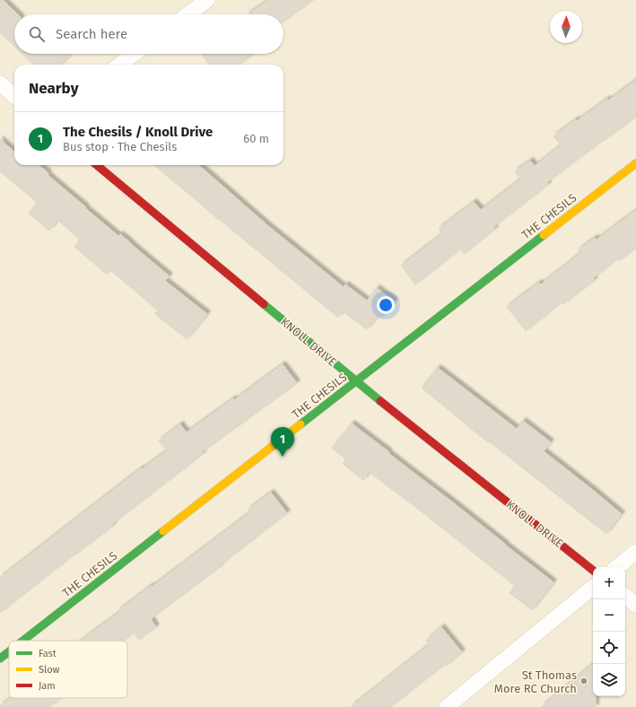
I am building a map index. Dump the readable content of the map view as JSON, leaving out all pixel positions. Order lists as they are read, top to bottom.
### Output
{
  "streets": {
    "street": ["THE CHESILS", "KNOLL DRIVE"]
  },
  "crossings": [
    ["THE CHESILS", "KNOLL DRIVE"]
  ],
  "places": ["St Thomas More RC Church"],
  "legend": ["Fast", "Slow", "Jam"],
  "north": "top",
  "page": {
    "search": "Search here",
    "heading": "Nearby",
    "list": [
      {
        "mark": "1",
        "name": "The Chesils / Knoll Drive",
        "note": "Bus stop · The Chesils",
        "value": "60 m"
      }
    ],
    "pins": "1",
    "map_buttons": ["+", "−"]
  }
}
